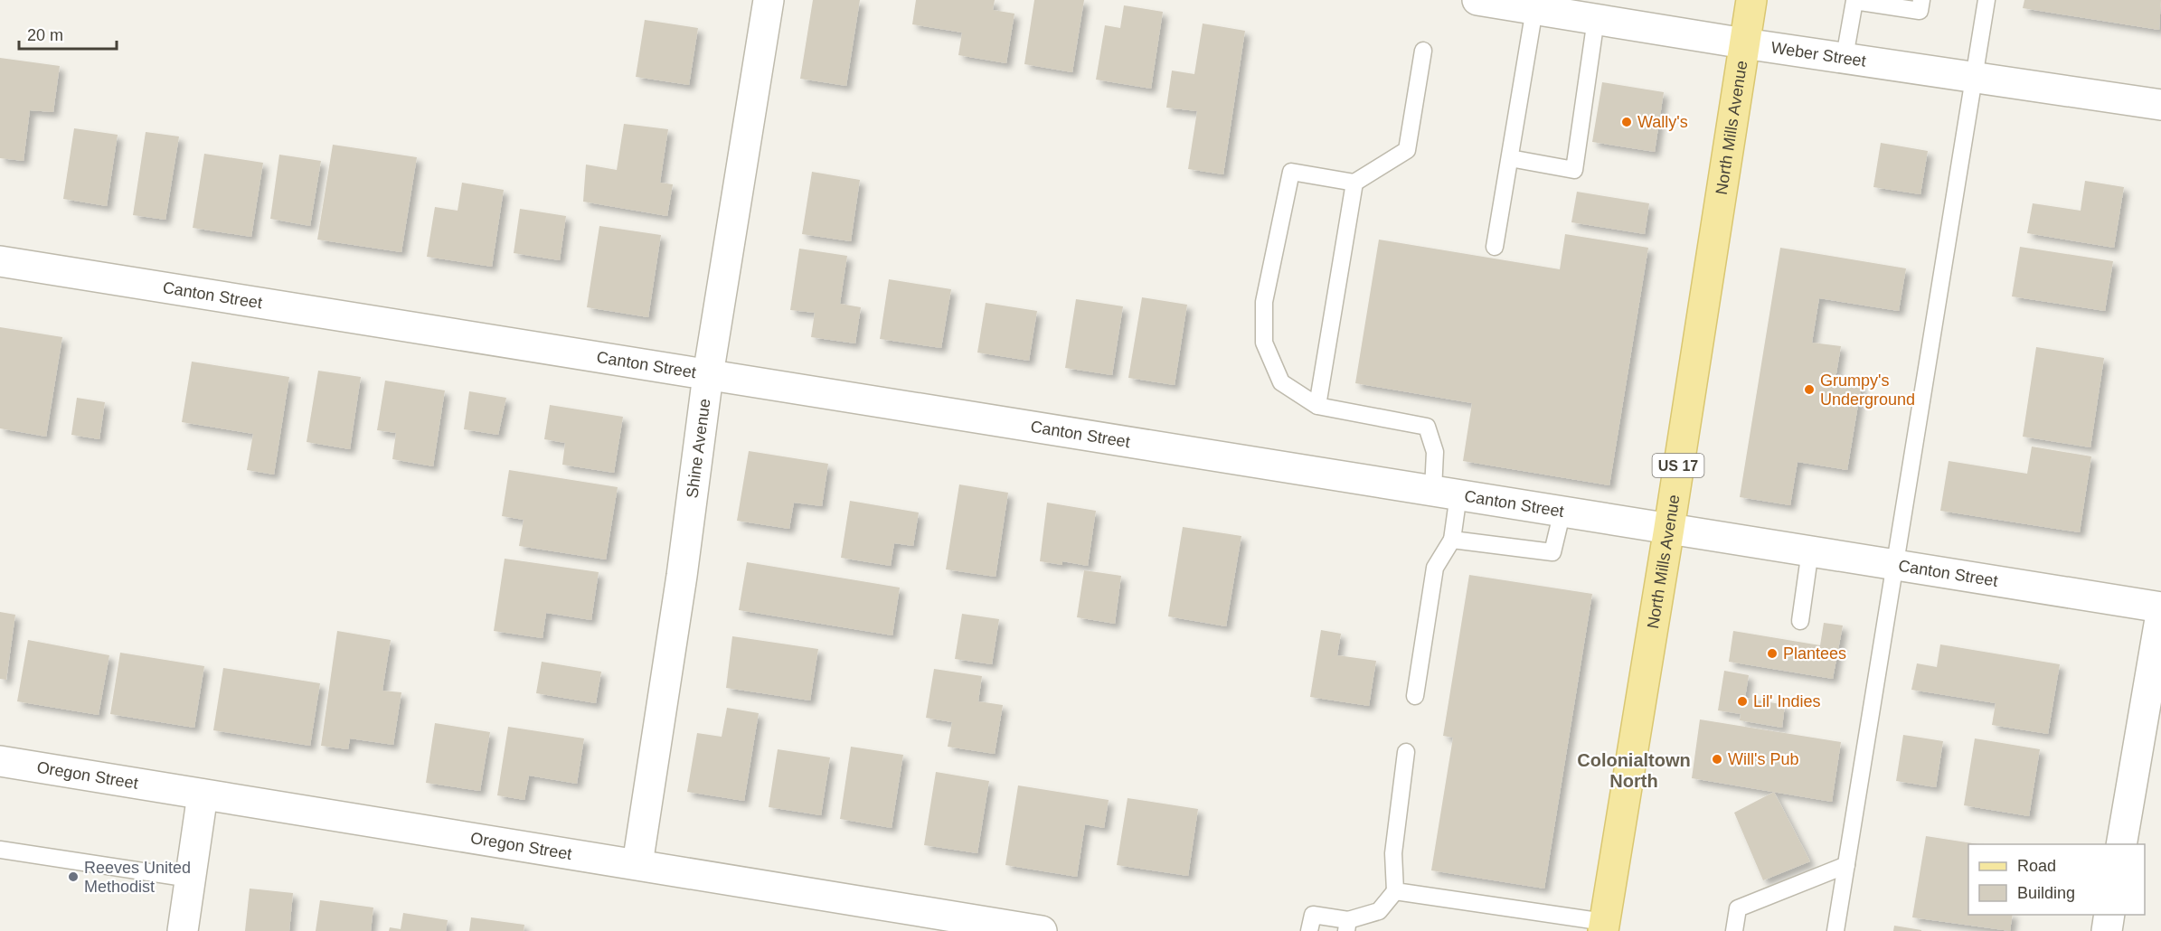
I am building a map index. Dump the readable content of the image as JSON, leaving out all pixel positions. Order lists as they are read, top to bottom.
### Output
{
  "streets": {
    "main road": ["North Mills Avenue", "US 17"],
    "street": [
      "Weber Street",
      "Canton Street",
      "Shine Avenue",
      "Oregon Street"
    ]
  },
  "crossings": [
    ["Weber Street", "North Mills Avenue"],
    ["North Mills Avenue", "Canton Street"],
    ["Canton Street", "Shine Avenue"],
    ["Shine Avenue", "Oregon Street"]
  ],
  "districts": ["Colonialtown North"],
  "places": [
    "Wally's",
    "Grumpy's Underground",
    "Plantees",
    "Lil' Indies",
    "Will's Pub",
    "Reeves United Methodist"
  ],
  "legend": ["Road", "Building"],
  "scale_bar": "20 m"
}
